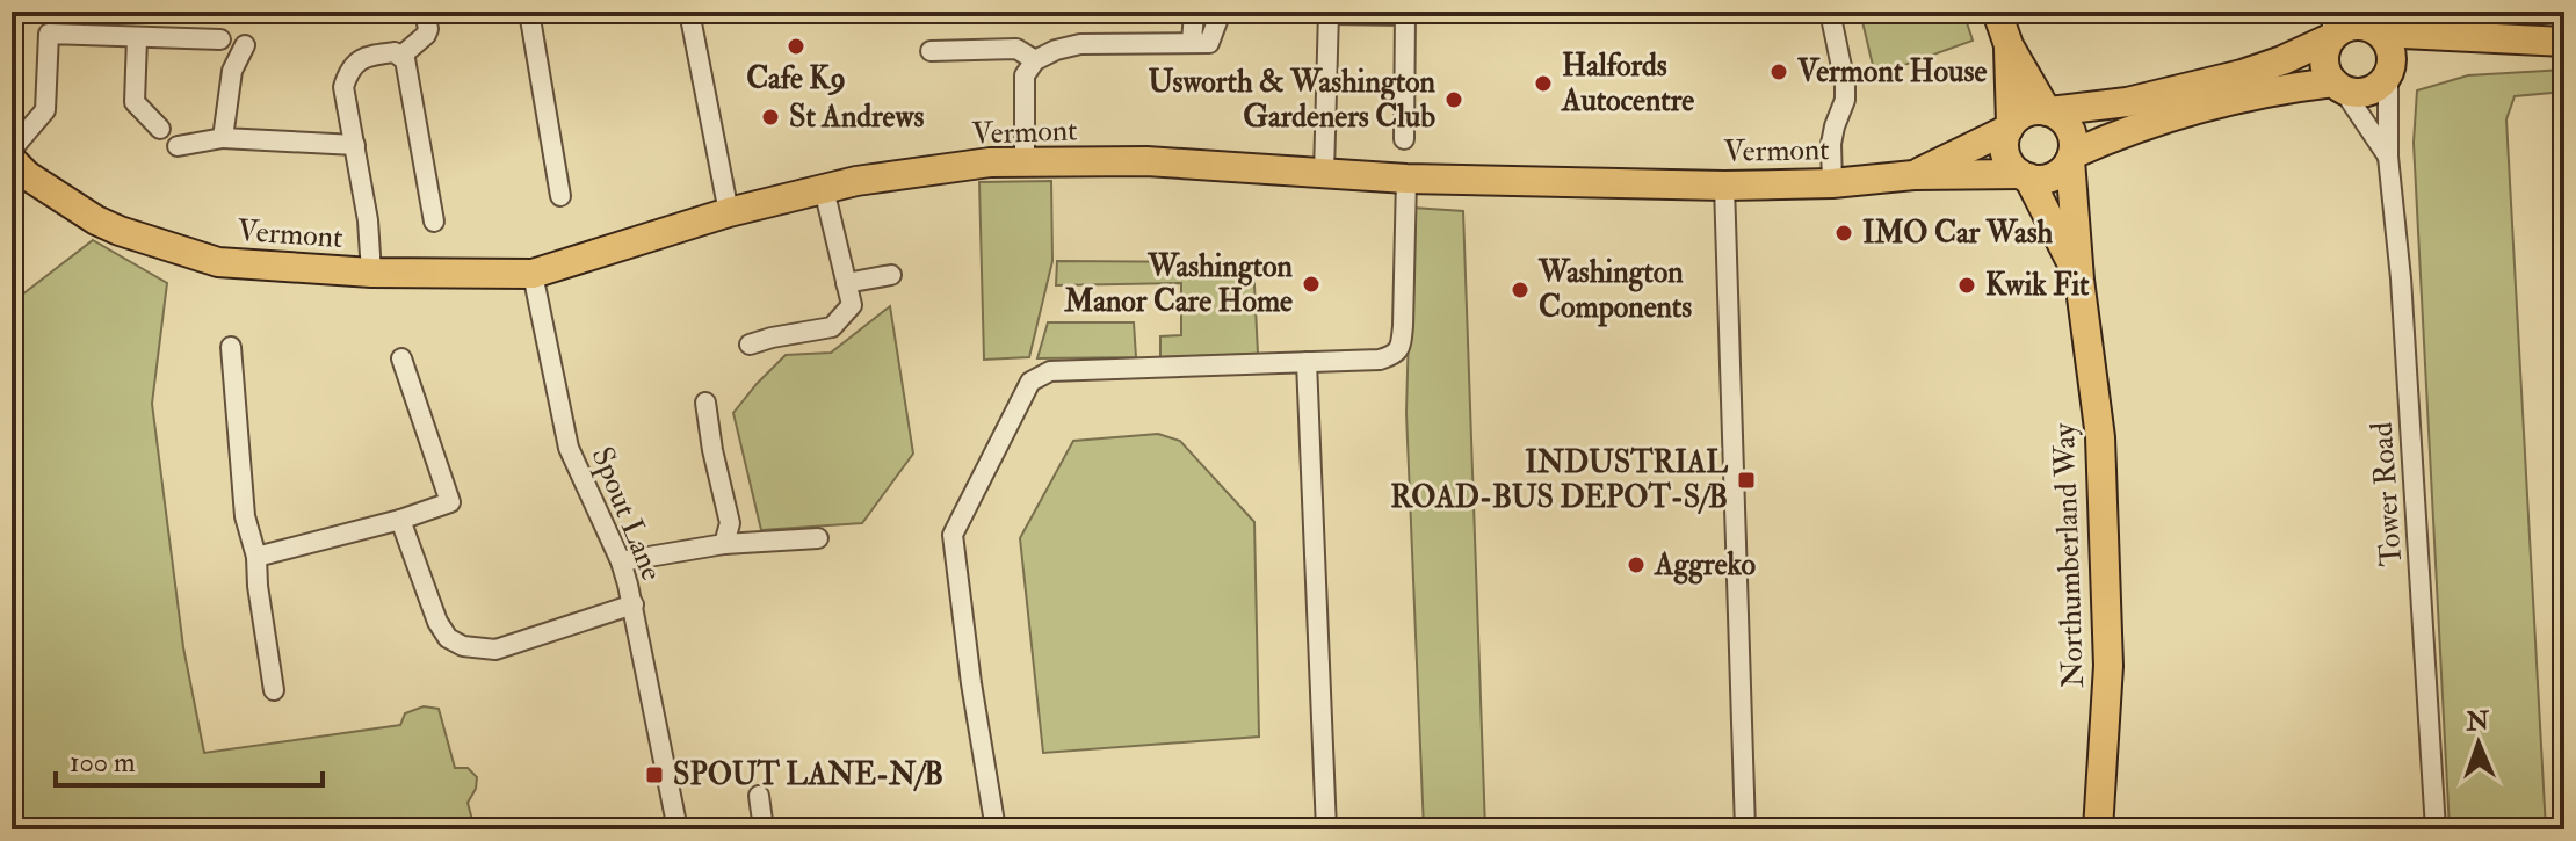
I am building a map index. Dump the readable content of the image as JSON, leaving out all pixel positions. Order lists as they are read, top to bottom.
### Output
{
  "streets": {
    "main road": ["Vermont", "Northumberland Way"],
    "street": ["Tower Road", "Spout Lane"]
  },
  "crossings": [
    ["Vermont", "Spout Lane"],
    ["Vermont", "Northumberland Way"]
  ],
  "places": {
    "other": [
      "Cafe K9",
      "Vermont House",
      "Halfords Autocentre",
      "Usworth & Washington Gardeners Club",
      "St Andrews",
      "IMO Car Wash",
      "Washington Manor Care Home",
      "Kwik Fit",
      "Washington Components",
      "Aggreko"
    ],
    "transit": ["INDUSTRIAL ROAD-BUS DEPOT-S/B", "SPOUT LANE-N/B"]
  },
  "scale_bar": "100 m",
  "north": "top"
}
